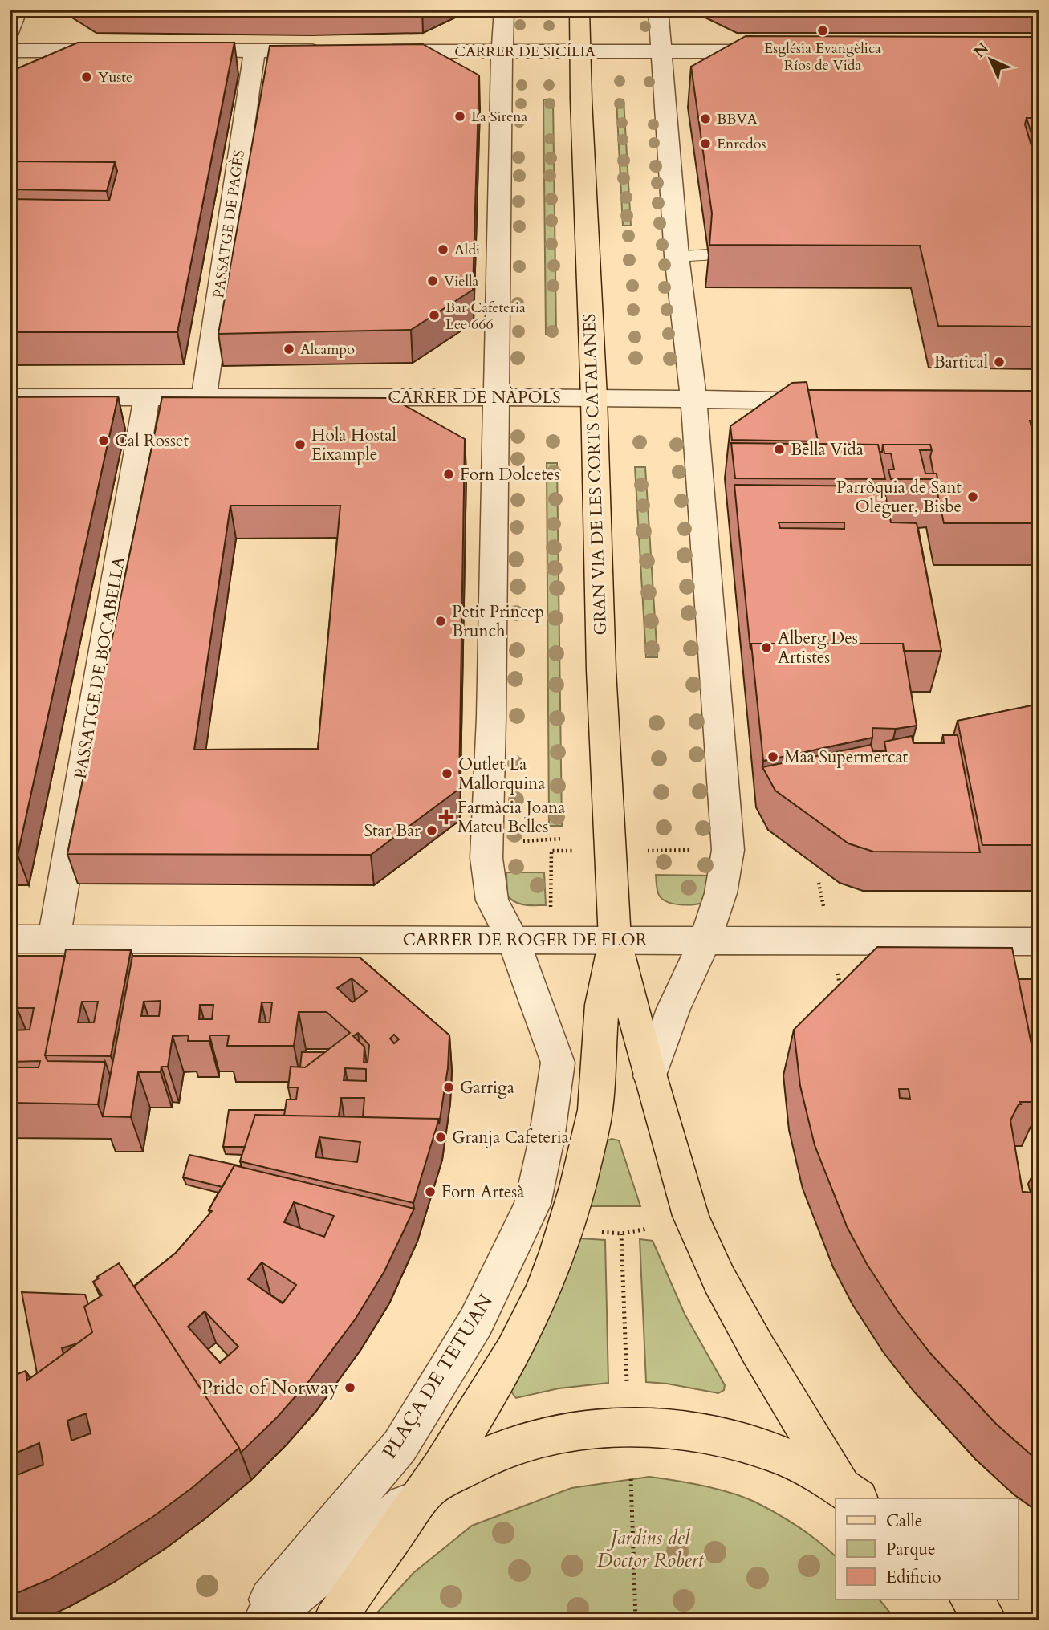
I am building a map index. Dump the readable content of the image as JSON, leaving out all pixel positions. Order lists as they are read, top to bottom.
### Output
{
  "streets": {
    "main road": ["GRAN VIA DE LES CORTS CATALANES"],
    "street": [
      "CARRER DE SICÍLIA",
      "PASSATGE DE PAGÈS",
      "CARRER DE NÀPOLS",
      "PASSATGE DE BOCABELLA",
      "CARRER DE ROGER DE FLOR",
      "PLAÇA DE TETUAN"
    ]
  },
  "crossings": [
    ["CARRER DE SICÍLIA", "GRAN VIA DE LES CORTS CATALANES"],
    ["PASSATGE DE PAGÈS", "CARRER DE NÀPOLS"],
    ["CARRER DE NÀPOLS", "GRAN VIA DE LES CORTS CATALANES"],
    ["CARRER DE NÀPOLS", "PASSATGE DE BOCABELLA"],
    ["GRAN VIA DE LES CORTS CATALANES", "CARRER DE ROGER DE FLOR"],
    ["PASSATGE DE BOCABELLA", "CARRER DE ROGER DE FLOR"],
    ["CARRER DE ROGER DE FLOR", "PLAÇA DE TETUAN"]
  ],
  "parks": ["Jardins del Doctor Robert"],
  "places": {
    "other": [
      "Església Evangèlica Ríos de Vida",
      "Yuste",
      "La Sirena",
      "BBVA",
      "Enredos",
      "Aldi",
      "Viella",
      "Bar Cafeteria Lee 666",
      "Alcampo",
      "Bartical",
      "Cal Rosset",
      "Hola Hostal Eixample",
      "Bella Vida",
      "Forn Dolcetes",
      "Parròquia de Sant Oleguer, Bisbe",
      "Petit Princep Brunch",
      "Alberg Des Artistes",
      "Maa Supermercat",
      "Outlet La Mallorquina",
      "Star Bar",
      "Garriga",
      "Granja Cafeteria",
      "Forn Artesà",
      "Pride of Norway"
    ],
    "health": ["Farmàcia Joana Mateu Belles"]
  },
  "legend": ["Calle", "Parque", "Edificio"],
  "north": "top left"
}
